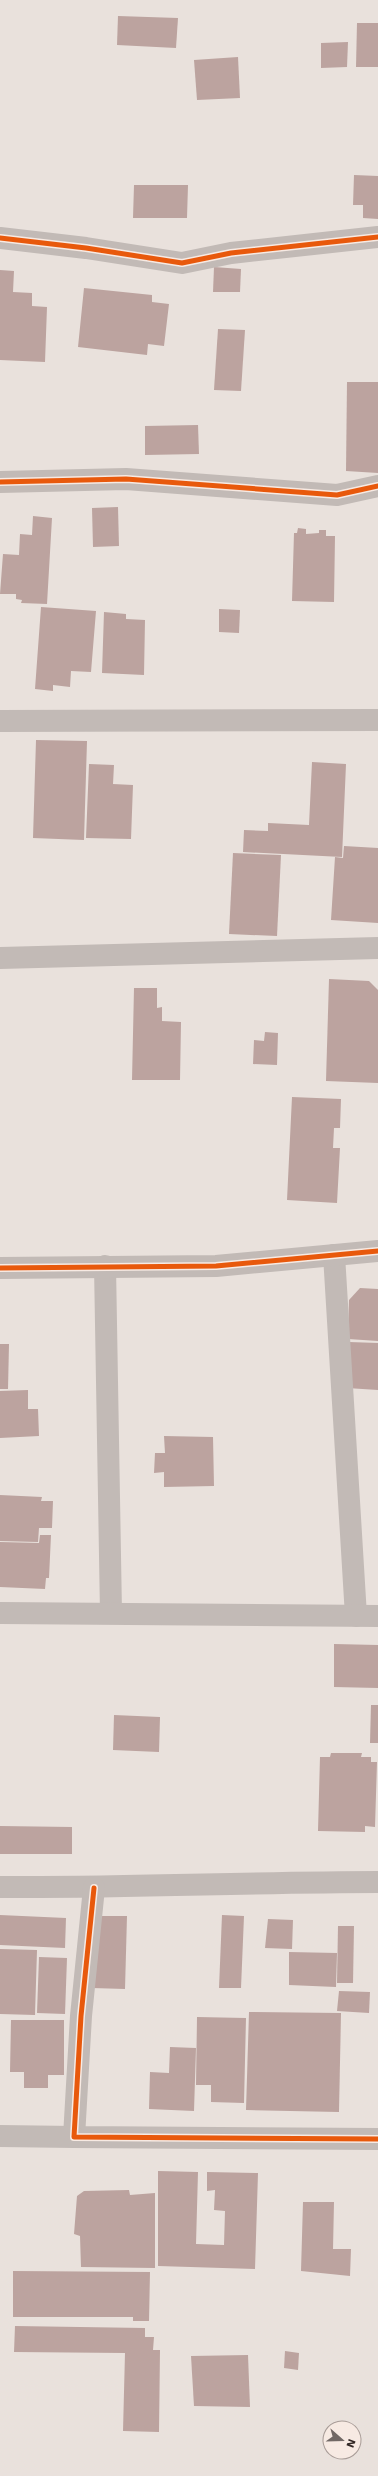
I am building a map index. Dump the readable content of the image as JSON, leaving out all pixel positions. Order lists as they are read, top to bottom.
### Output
{
  "north": "right"
}
